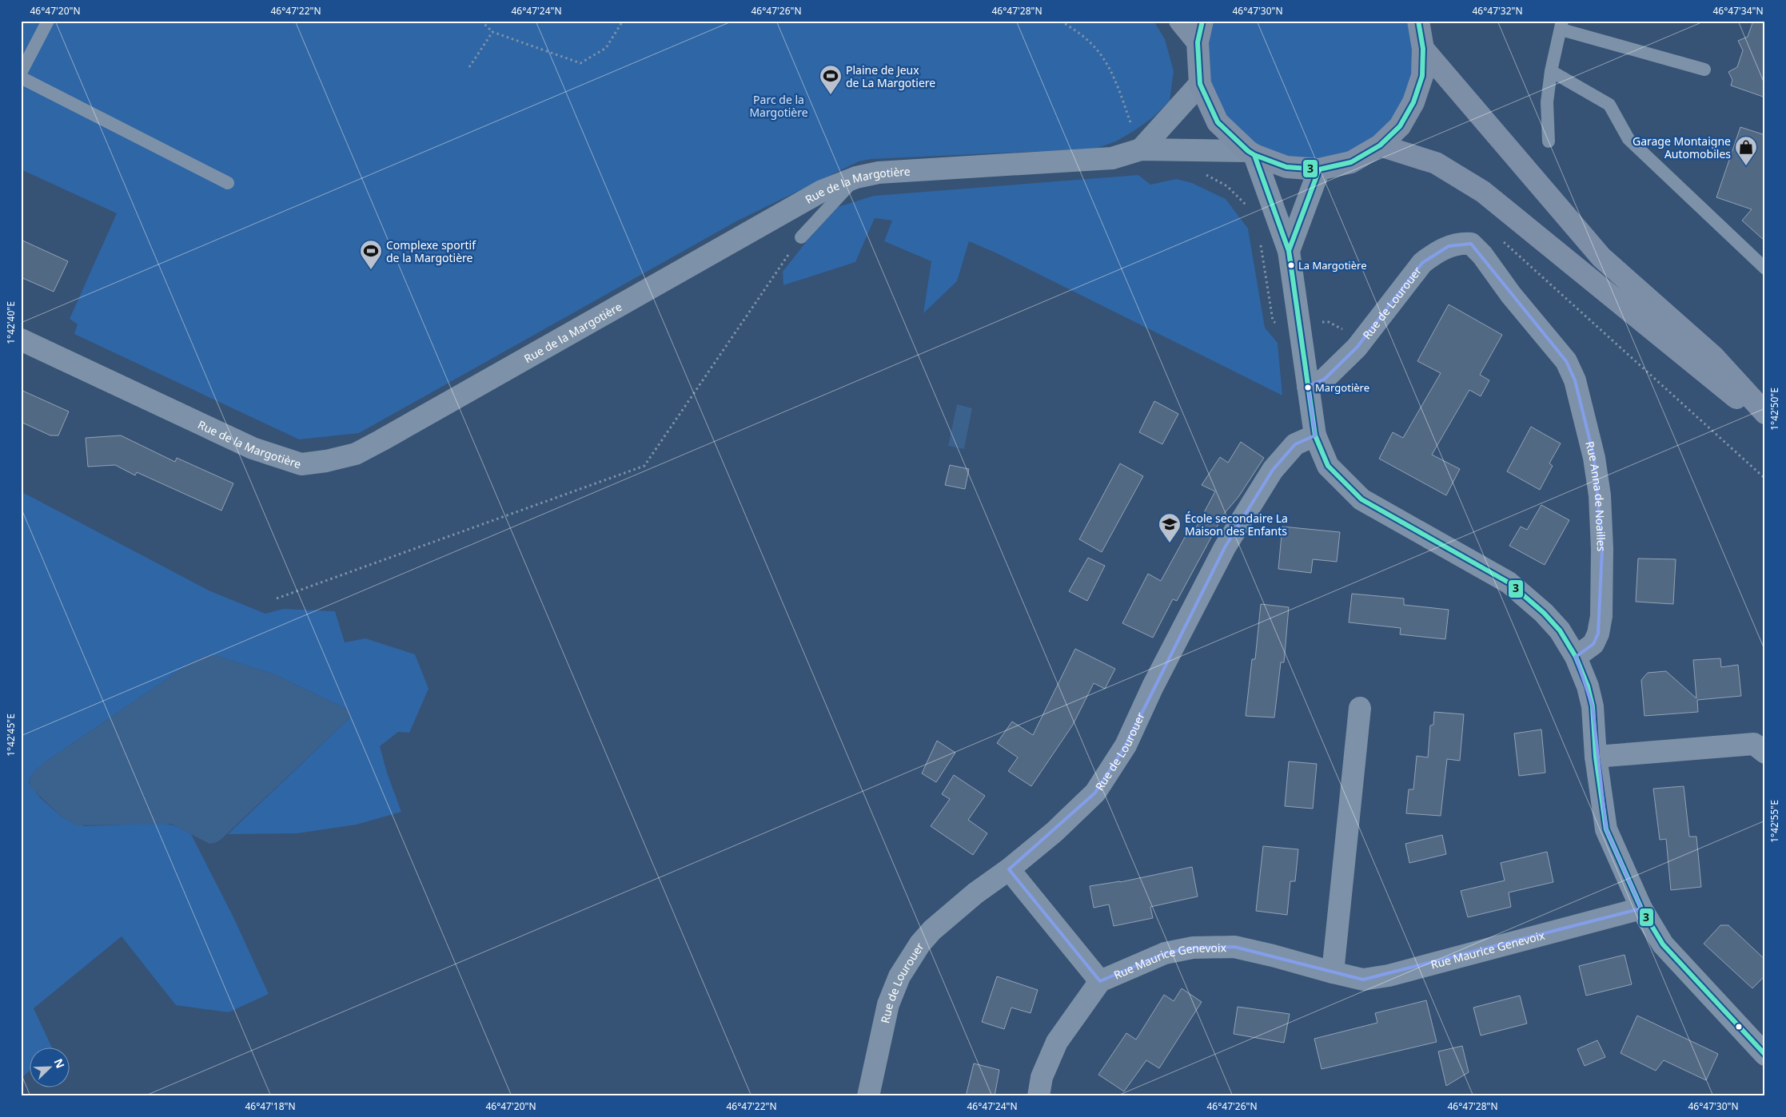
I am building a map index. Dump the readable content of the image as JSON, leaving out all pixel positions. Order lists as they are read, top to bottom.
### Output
{
  "streets": {
    "street": [
      "Rue de la Margotière",
      "Rue de Lourouer",
      "Rue Anna de Noailles",
      "Rue Maurice Genevoix"
    ]
  },
  "crossings": [
    ["Rue de Lourouer", "Rue Anna de Noailles"],
    ["Rue de Lourouer", "Rue Maurice Genevoix"]
  ],
  "parks": ["Parc de la Margotière"],
  "places": {
    "sports": ["Plaine de Jeux de La Margotiere", "Complexe sportif de la Margotière"],
    "shop": ["Garage Montaigne Automobiles"],
    "other": ["La Margotière", "Margotière"],
    "school or university": ["École secondaire La Maison des Enfants"]
  },
  "lines": ["transit line 3"],
  "north": "top right",
  "coordinates": [
    "46°47'20\"N",
    "46°47'22\"N",
    "46°47'24\"N",
    "46°47'26\"N",
    "46°47'28\"N",
    "46°47'30\"N",
    "46°47'32\"N",
    "46°47'34\"N",
    "1°42'40\"E",
    "1°42'50\"E",
    "1°42'45\"E",
    "1°42'55\"E",
    "46°47'18\"N"
  ]
}
